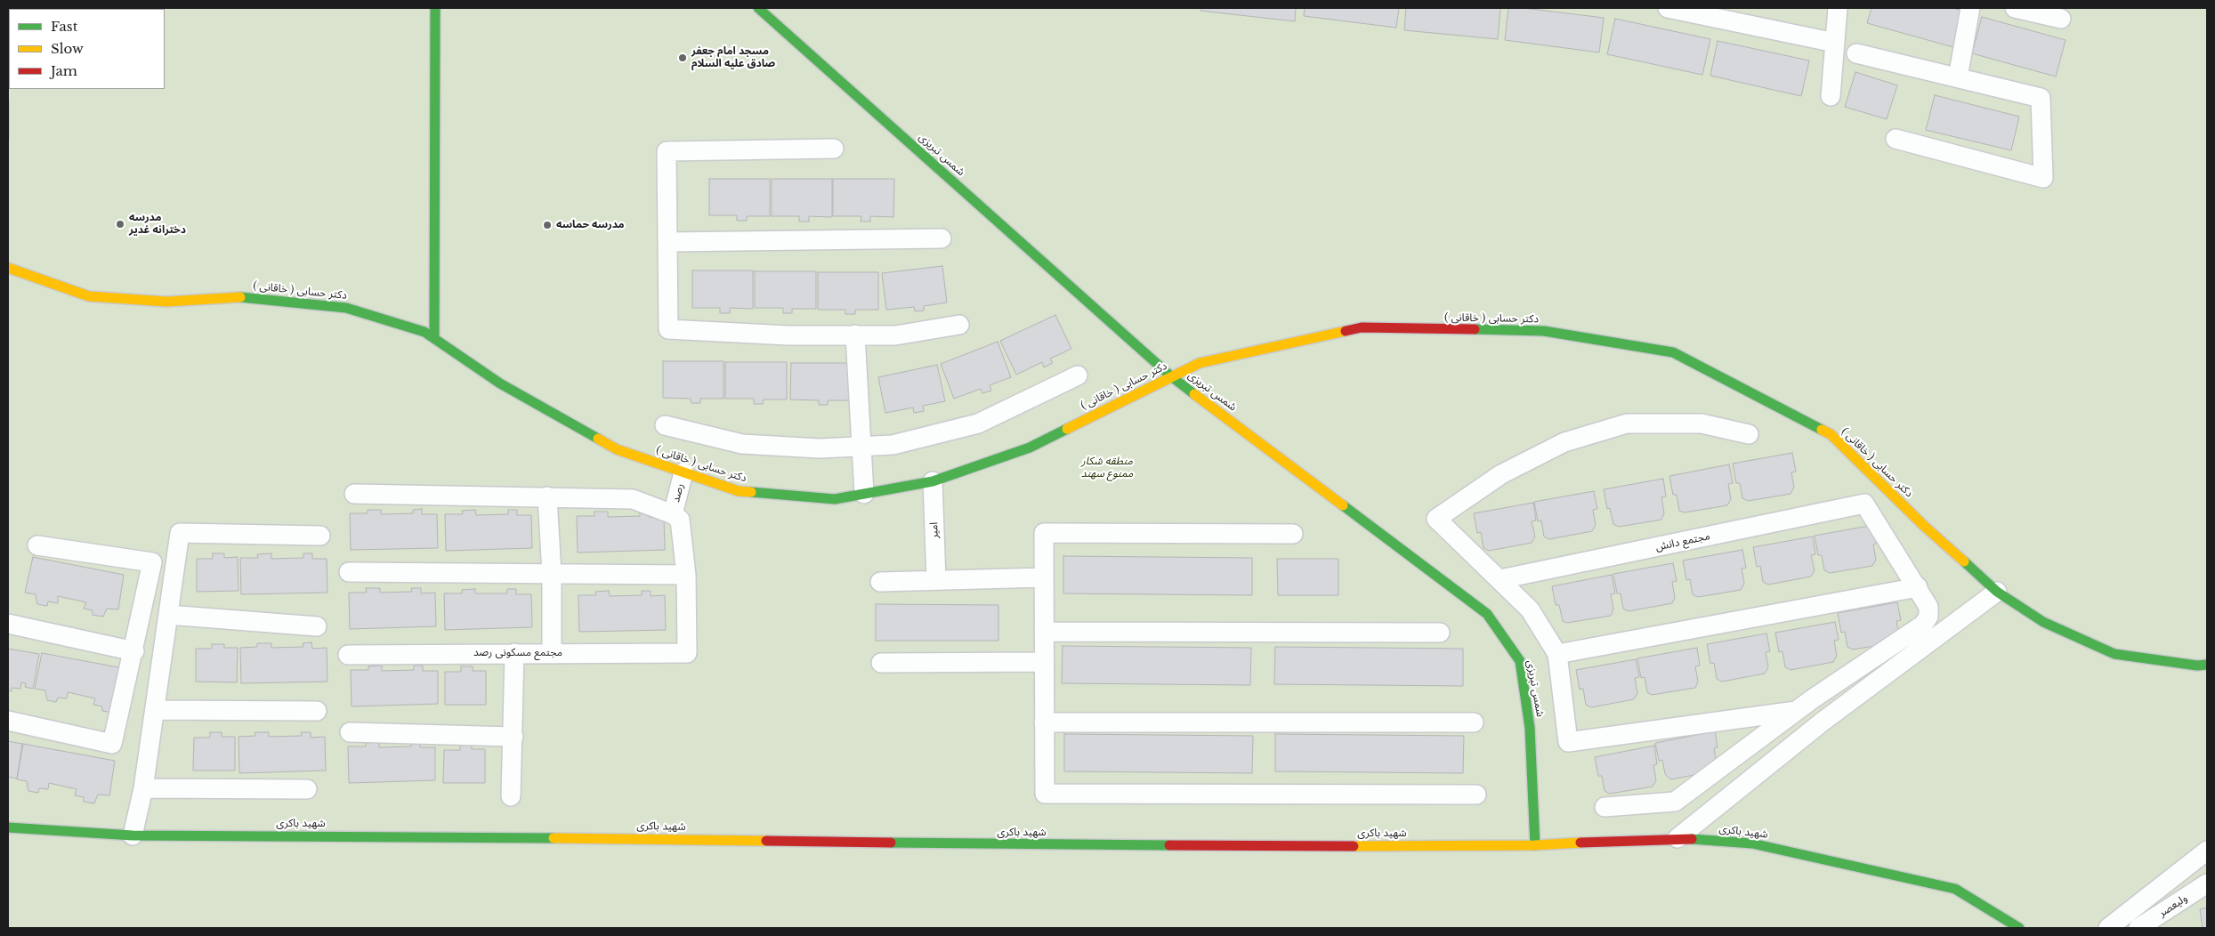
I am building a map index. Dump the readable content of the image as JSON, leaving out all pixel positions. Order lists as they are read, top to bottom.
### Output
{
  "streets": {
    "street": [
      "شمس تبریزی",
      "دکتر حسابی ( خاقانی )",
      "رصد",
      "امیر",
      "مجتمع دانش",
      "مجتمع مسکونی رصد",
      "شهید باکری",
      "ولیعصر"
    ]
  },
  "crossings": [
    ["شمس تبریزی", "دکتر حسابی ( خاقانی )"],
    ["شمس تبریزی", "شهید باکری"],
    ["دکتر حسابی ( خاقانی )", "رصد"],
    ["دکتر حسابی ( خاقانی )", "امیر"]
  ],
  "parks": ["منطقه شکار ممنوع سهند"],
  "places": ["مسجد امام جعفر صادق علیه السلام", "مدرسه دخترانه غدیر", "مدرسه حماسه"],
  "legend": ["Fast", "Slow", "Jam"]
}
